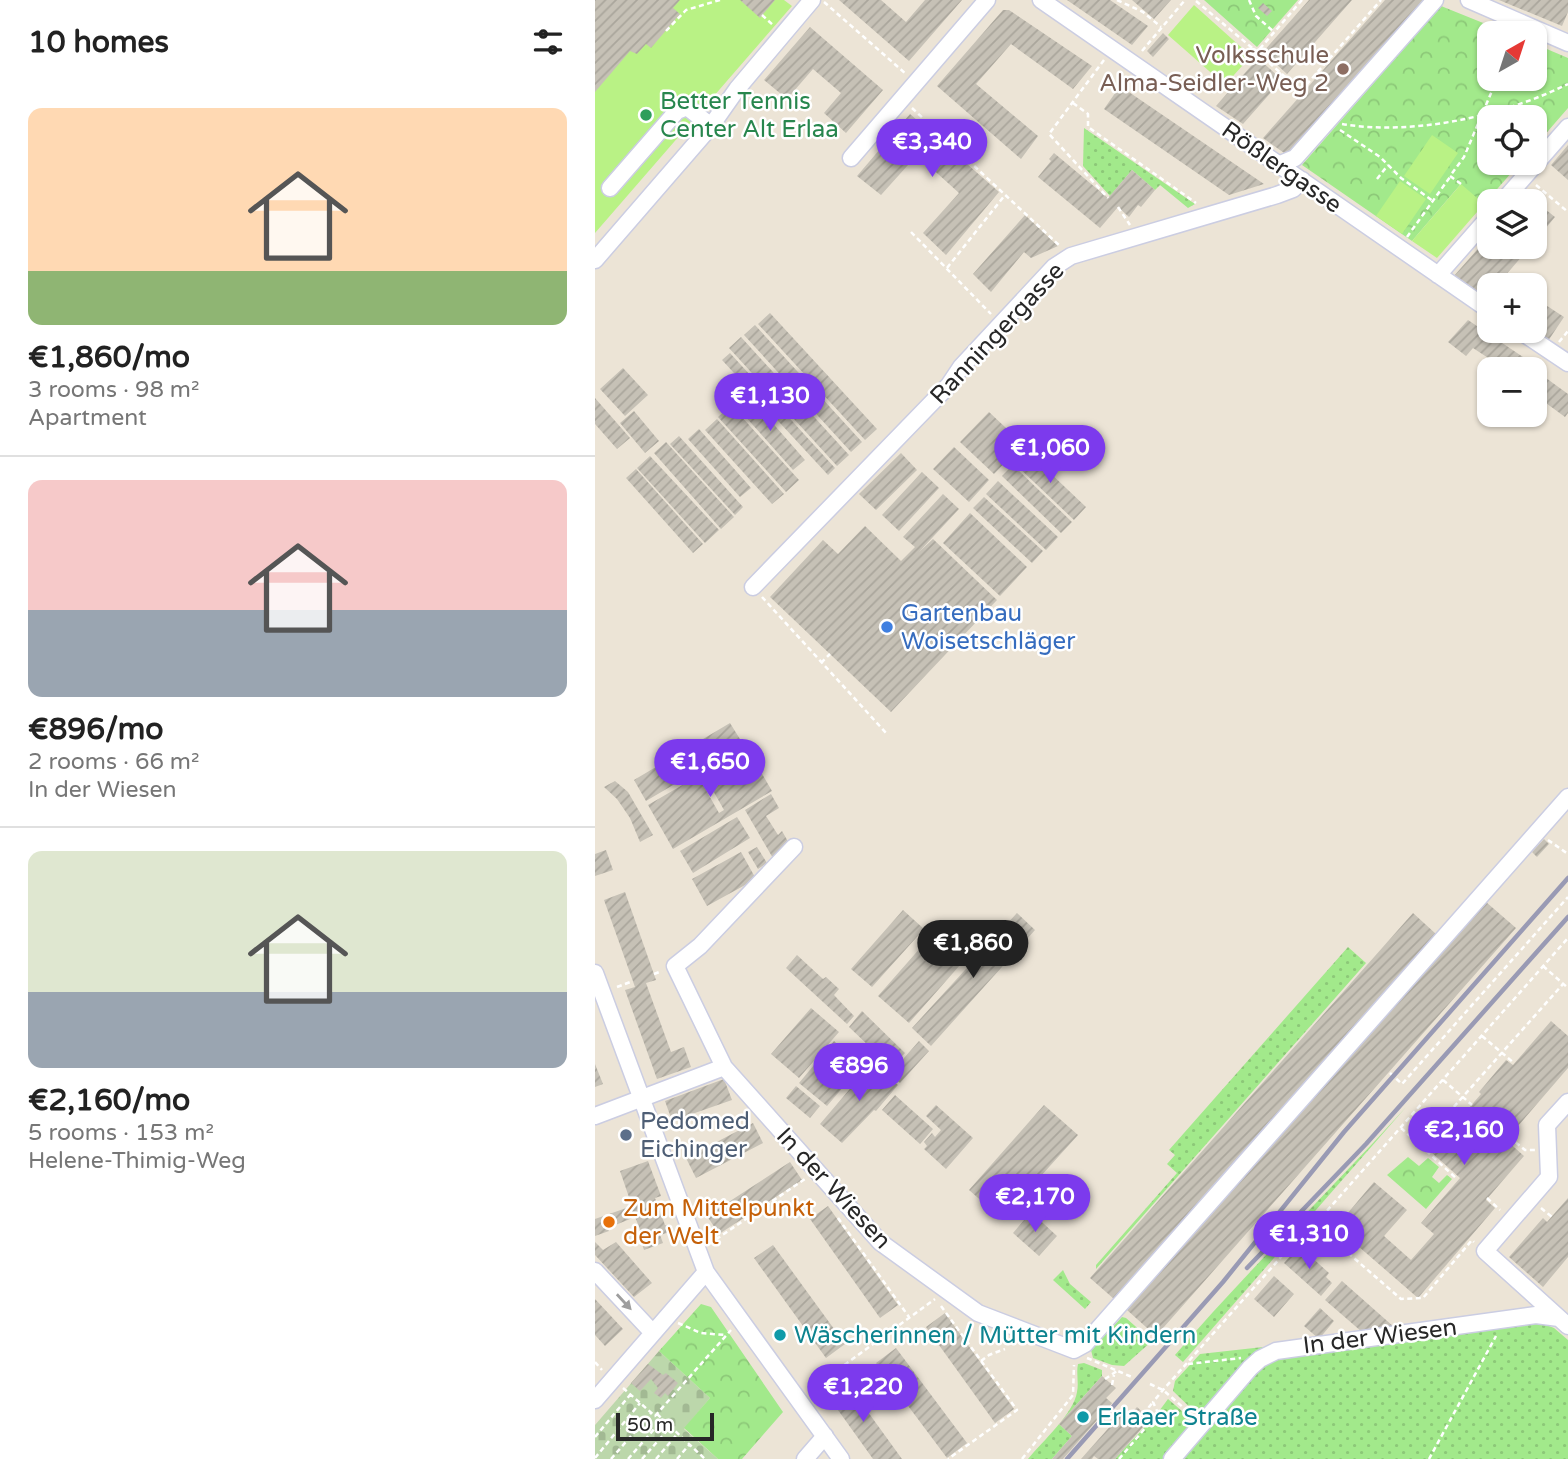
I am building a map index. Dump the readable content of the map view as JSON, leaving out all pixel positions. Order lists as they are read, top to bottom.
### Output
{
  "streets": {
    "street": ["Rößlergasse", "Ranningergasse", "In der Wiesen"]
  },
  "crossings": [
    ["Rößlergasse", "Ranningergasse"]
  ],
  "places": [
    "Volksschule Alma-Seidler-Weg 2",
    "Better Tennis Center Alt Erlaa",
    "Gartenbau Woisetschläger",
    "Pedomed Eichinger",
    "Zum Mittelpunkt der Welt",
    "Wäscherinnen / Mütter mit Kindern",
    "Erlaaer Straße"
  ],
  "scale_bar": "50 m",
  "north": "top right",
  "page": {
    "heading": "10 homes",
    "map_buttons": ["+", "−"],
    "list": [
      {
        "name": "€1,860/mo",
        "note": "3 rooms · 98 m² · Apartment"
      },
      {
        "name": "€896/mo",
        "note": "2 rooms · 66 m² · In der Wiesen"
      },
      {
        "name": "€2,160/mo",
        "note": "5 rooms · 153 m² · Helene-Thimig-Weg"
      }
    ],
    "price": [
      "€3,340",
      "€1,130",
      "€1,060",
      "€1,650",
      "€1,860",
      "€896",
      "€2,160",
      "€2,170",
      "€1,310",
      "€1,220"
    ],
    "scale": "50 m"
  }
}
